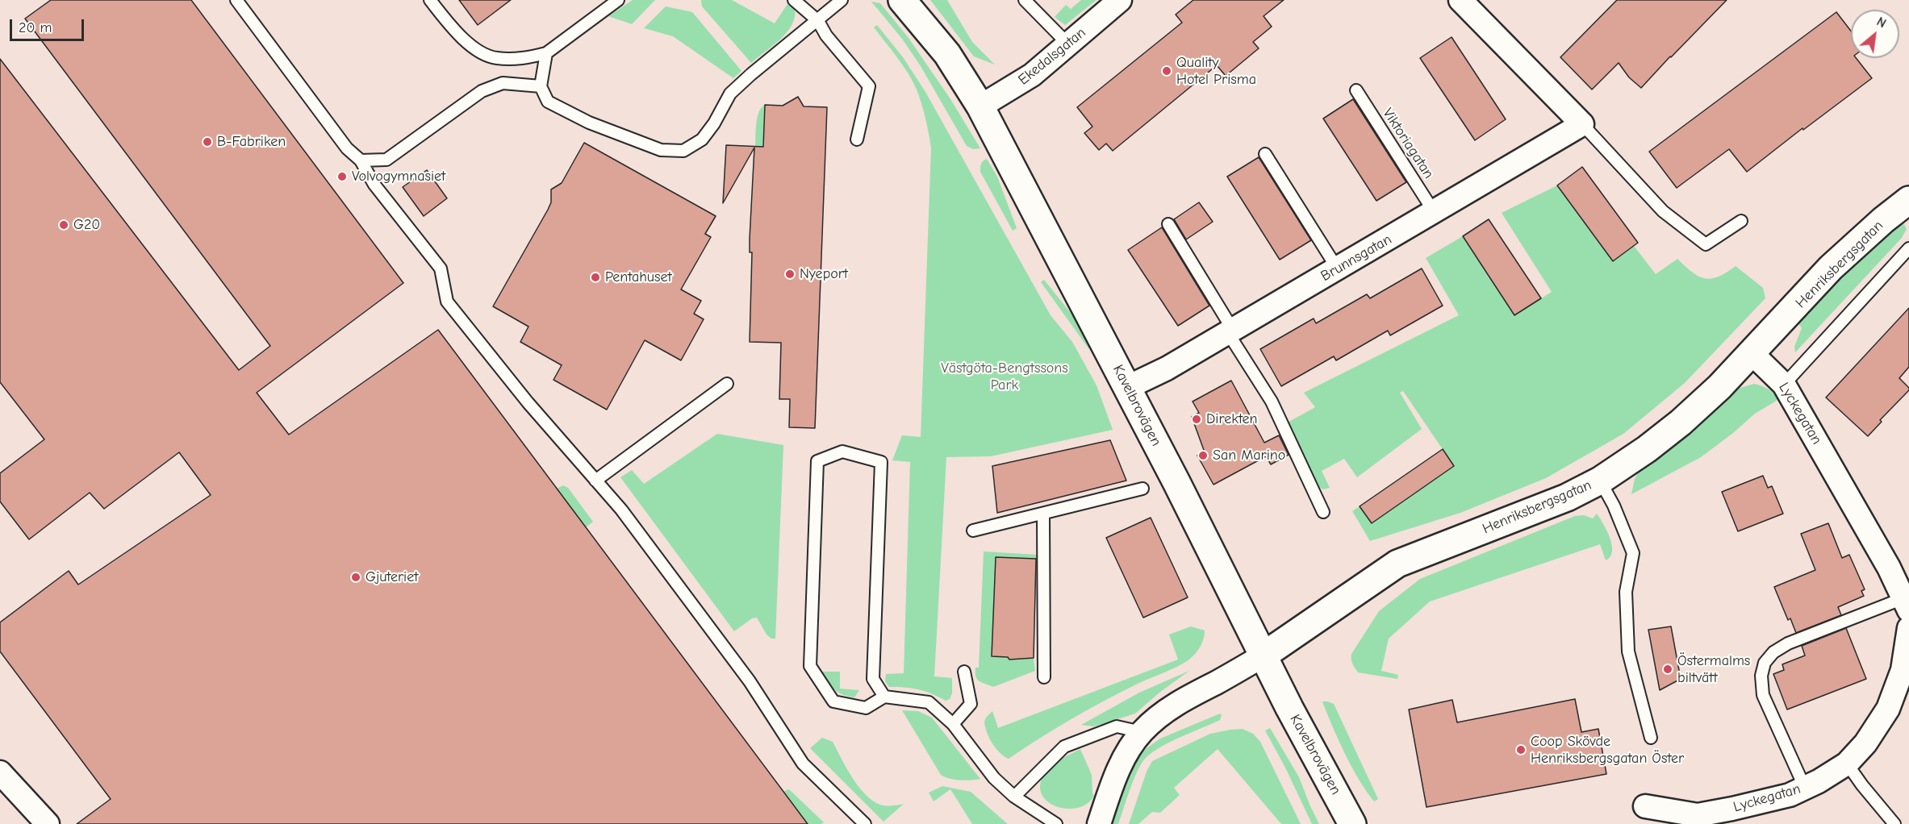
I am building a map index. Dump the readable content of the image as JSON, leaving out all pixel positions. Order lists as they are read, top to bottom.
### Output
{
  "streets": {
    "main road": ["Henriksbergsgatan", "Kavelbrovägen"],
    "street": ["Ekedalsgatan", "Brunnsgatan", "Lyckegatan"],
    "lane": ["Viktoriagatan"]
  },
  "crossings": [
    ["Ekedalsgatan", "Kavelbrovägen"],
    ["Viktoriagatan", "Brunnsgatan"],
    ["Brunnsgatan", "Kavelbrovägen"],
    ["Henriksbergsgatan", "Kavelbrovägen"],
    ["Henriksbergsgatan", "Lyckegatan"]
  ],
  "parks": ["Västgöta-Bengtssons Park"],
  "places": [
    "Quality Hotel Prisma",
    "B-Fabriken",
    "Volvogymnasiet",
    "G20",
    "Nyeport",
    "Pentahuset",
    "Direkten",
    "San Marino",
    "Gjuteriet",
    "Östermalms biltvätt",
    "Coop Skövde Henriksbergsgatan Öster"
  ],
  "scale_bar": "20 m",
  "north": "top right"
}
